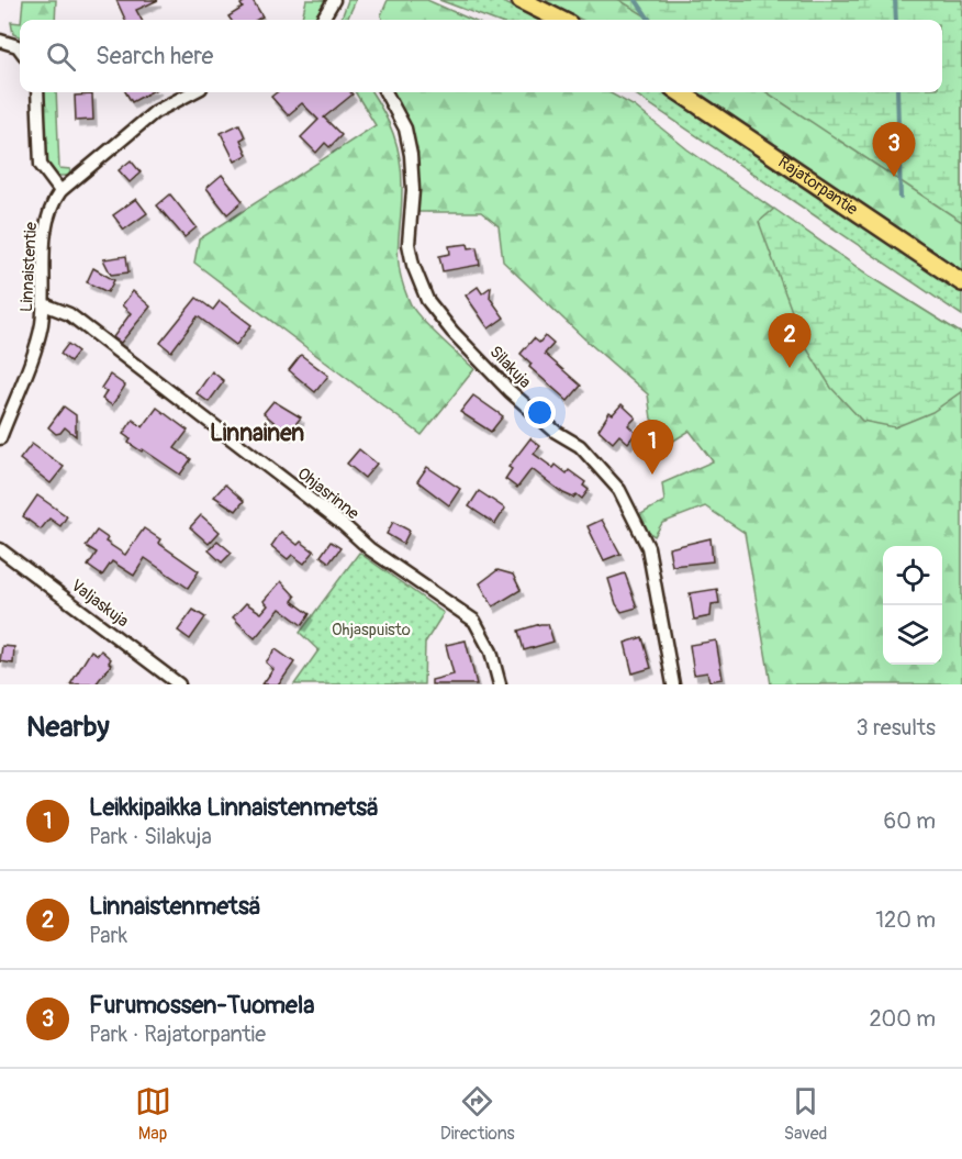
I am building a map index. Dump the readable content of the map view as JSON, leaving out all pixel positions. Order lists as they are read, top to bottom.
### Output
{
  "streets": {
    "main road": ["Rajatorpantie"],
    "street": [
      "Linnaistentie",
      "Silakuja",
      "Ohjasrinne",
      "Valjaskuja"
    ]
  },
  "crossings": [
    ["Linnaistentie", "Ohjasrinne"]
  ],
  "districts": ["Linnainen"],
  "parks": ["Ohjaspuisto"],
  "page": {
    "search": "Search here",
    "pins": ["3", "2", "1"],
    "heading": ["Nearby", "3 results"],
    "list": [
      {
        "mark": "1",
        "name": "Leikkipaikka Linnaistenmetsä",
        "note": "Park · Silakuja",
        "value": "60 m"
      },
      {
        "mark": "2",
        "name": "Linnaistenmetsä",
        "note": "Park",
        "value": "120 m"
      },
      {
        "mark": "3",
        "name": "Furumossen-Tuomela",
        "note": "Park · Rajatorpantie",
        "value": "200 m"
      }
    ],
    "nav": ["Map", "Directions", "Saved"]
  }
}
